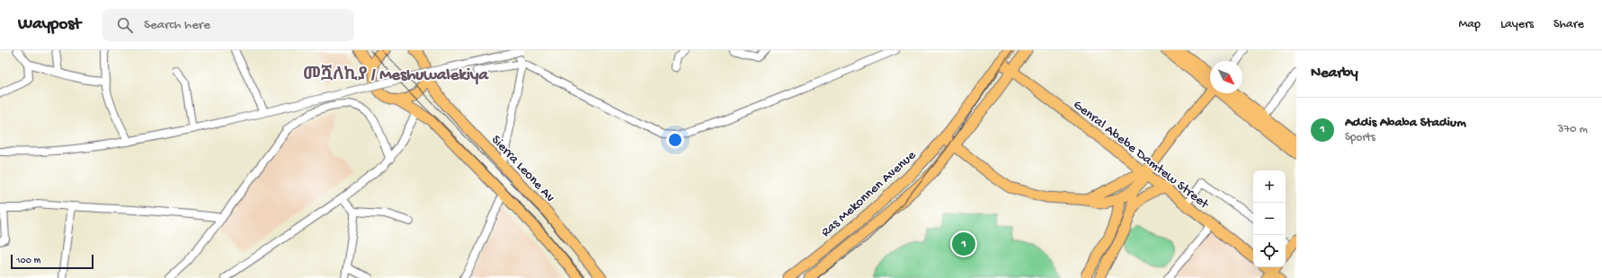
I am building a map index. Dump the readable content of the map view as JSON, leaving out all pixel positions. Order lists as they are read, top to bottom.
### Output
{
  "streets": {
    "main road": ["Genral Abebe Damtew Street", "Sierra Leone Av", "Ras Mekonnen Avenue"]
  },
  "crossings": [
    ["Genral Abebe Damtew Street", "Ras Mekonnen Avenue"]
  ],
  "districts": ["መሿለኪያ / Meshuwalekiya"],
  "scale_bar": "100 m",
  "north": "bottom right",
  "page": {
    "header": "Waypost",
    "search": "Search here",
    "nav": ["Map", "Layers", "Share"],
    "heading": "Nearby",
    "list": [
      {
        "mark": "1",
        "name": "Addis Ababa Stadium",
        "note": "Sports",
        "value": "370 m"
      }
    ],
    "map_buttons": ["+", "−"],
    "pins": "1",
    "scale": "100 m"
  }
}
